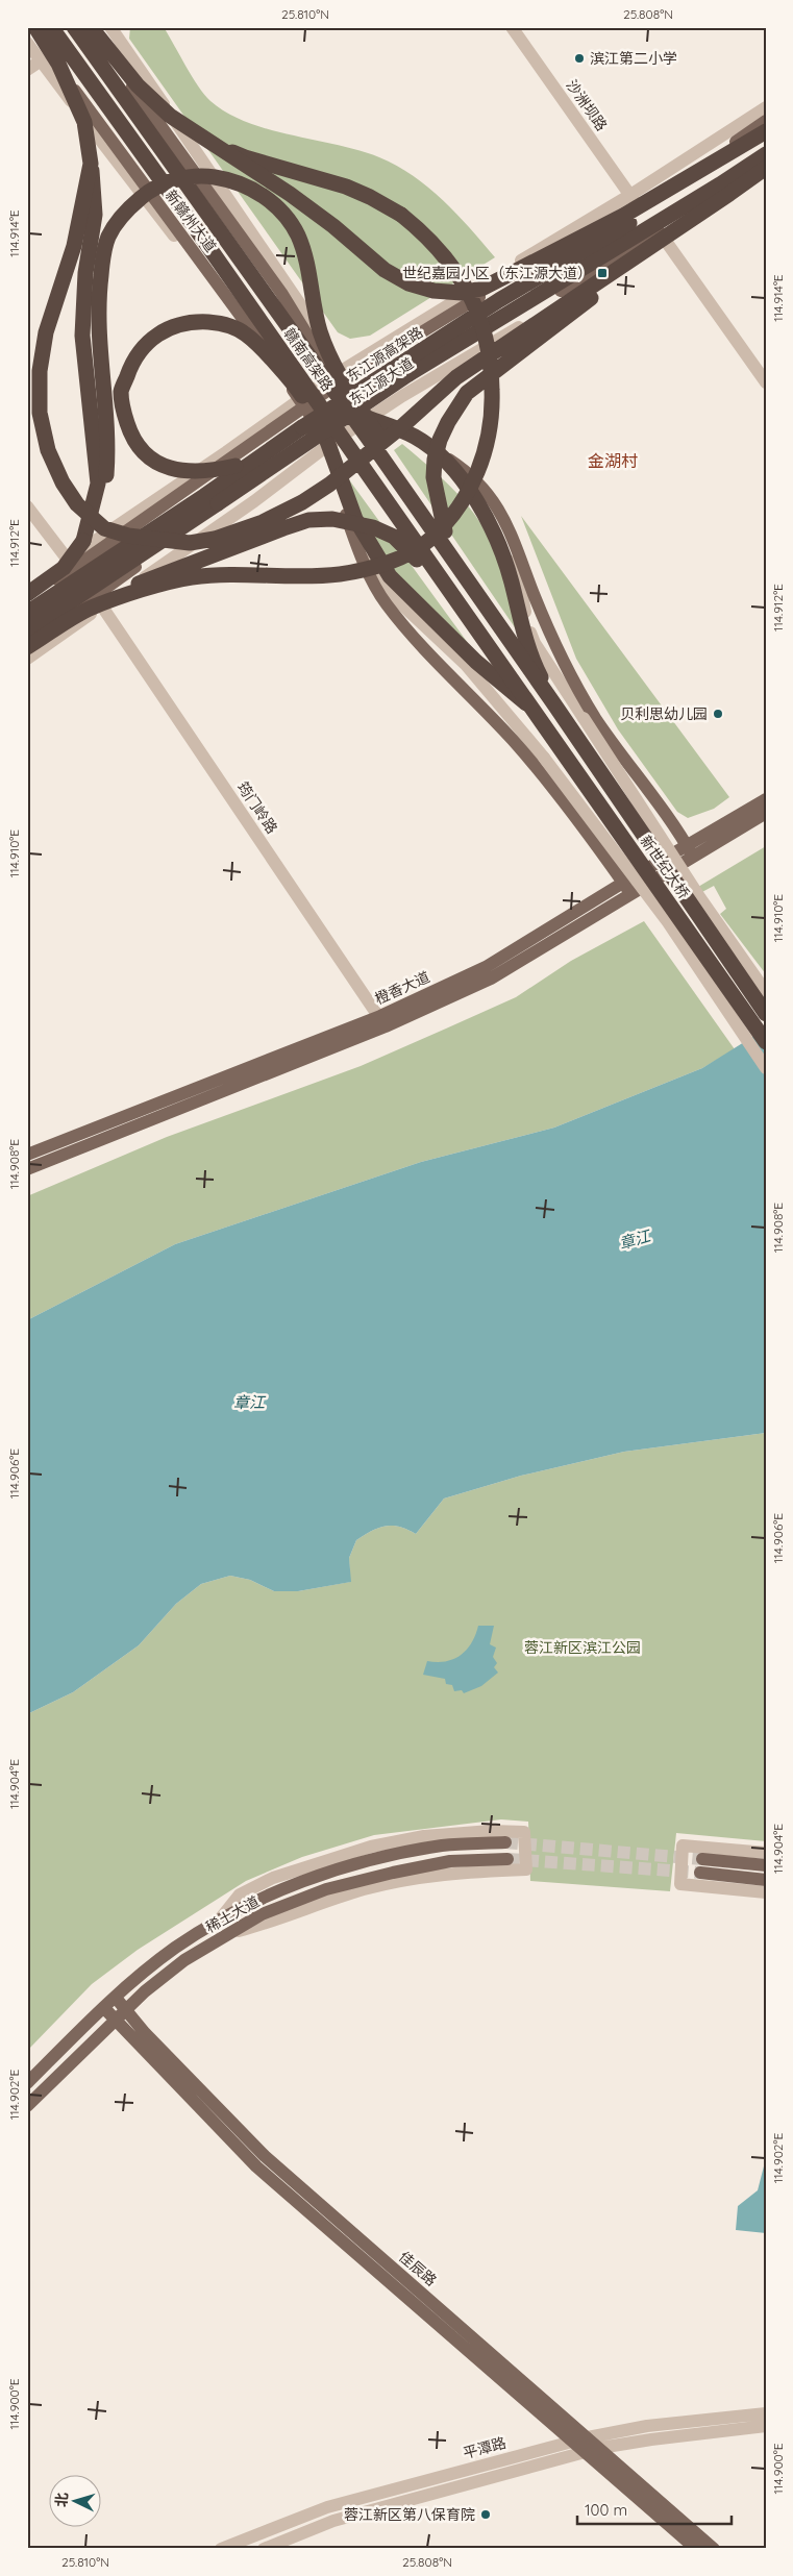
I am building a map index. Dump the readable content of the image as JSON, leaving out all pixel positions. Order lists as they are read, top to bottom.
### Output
{
  "streets": {
    "highway": ["东江源高架路", "赣南高架路", "新世纪大桥"],
    "main road": [
      "新赣州大道",
      "东江源大道",
      "橙香大道",
      "稀土大道",
      "佳辰路"
    ],
    "street": ["沙洲坝路", "筠门岭路", "平潭路"]
  },
  "crossings": [
    ["沙洲坝路", "东江源大道"],
    ["新赣州大道", "东江源大道"],
    ["赣南高架路", "新世纪大桥"],
    ["筠门岭路", "橙香大道"],
    ["稀土大道", "佳辰路"],
    ["佳辰路", "平潭路"]
  ],
  "districts": ["金湖村"],
  "water": ["章江"],
  "parks": ["蓉江新区滨江公园"],
  "places": {
    "other": ["滨江第二小学", "贝利思幼儿园", "蓉江新区第八保育院"],
    "transit": ["世纪嘉园小区（东江源大道）"]
  },
  "scale_bar": "100 m",
  "north": "left",
  "coordinates": [
    "25.810°N",
    "25.808°N",
    "114.914°E",
    "114.912°E",
    "114.910°E",
    "114.908°E",
    "114.906°E",
    "114.904°E",
    "114.902°E",
    "114.900°E"
  ]
}
